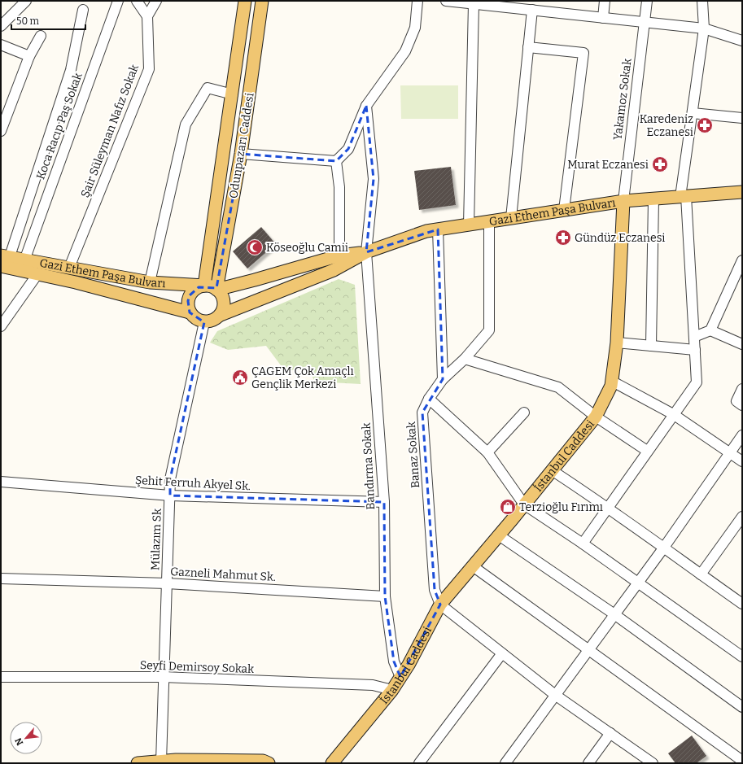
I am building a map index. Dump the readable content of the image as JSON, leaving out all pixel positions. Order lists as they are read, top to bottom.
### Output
{
  "streets": {
    "main road": ["Odunpazarı Caddesi", "Gazi Ethem Paşa Bulvarı", "İstanbul Caddesi"],
    "street": [
      "Yakamoz Sokak",
      "Koca Racıp Paş Sokak",
      "Şair Süleyman Nafız Sokak",
      "Banaz Sokak",
      "Bandırma Sokak",
      "Şehit Ferruh Akyel Sk.",
      "Mülazım Sk",
      "Gazneli Mahmut Sk.",
      "Seyfi Demirsoy Sokak"
    ]
  },
  "crossings": [
    ["Yakamoz Sokak", "Gazi Ethem Paşa Bulvarı"],
    ["Yakamoz Sokak", "İstanbul Caddesi"],
    ["Koca Racıp Paş Sokak", "Gazi Ethem Paşa Bulvarı"],
    ["Şair Süleyman Nafız Sokak", "Gazi Ethem Paşa Bulvarı"],
    ["Odunpazarı Caddesi", "Gazi Ethem Paşa Bulvarı"],
    ["Odunpazarı Caddesi", "Mülazım Sk"],
    ["Gazi Ethem Paşa Bulvarı", "Banaz Sokak"],
    ["Gazi Ethem Paşa Bulvarı", "İstanbul Caddesi"],
    ["Gazi Ethem Paşa Bulvarı", "Bandırma Sokak"],
    ["Gazi Ethem Paşa Bulvarı", "Mülazım Sk"],
    ["Banaz Sokak", "İstanbul Caddesi"],
    ["İstanbul Caddesi", "Bandırma Sokak"],
    ["İstanbul Caddesi", "Seyfi Demirsoy Sokak"],
    ["Bandırma Sokak", "Şehit Ferruh Akyel Sk."],
    ["Bandırma Sokak", "Gazneli Mahmut Sk."],
    ["Şehit Ferruh Akyel Sk.", "Mülazım Sk"],
    ["Mülazım Sk", "Gazneli Mahmut Sk."],
    ["Mülazım Sk", "Seyfi Demirsoy Sokak"]
  ],
  "places": {
    "pharmacy": ["Karedeniz Eczanesi", "Murat Eczanesi", "Gündüz Eczanesi"],
    "mosque": ["Köseoğlu Camii"],
    "public building": ["ÇAGEM Çok Amaçlı Gençlik Merkezi"],
    "shop": ["Terzioğlu Fırımı"]
  },
  "scale_bar": "50 m",
  "north": "bottom left"
}
